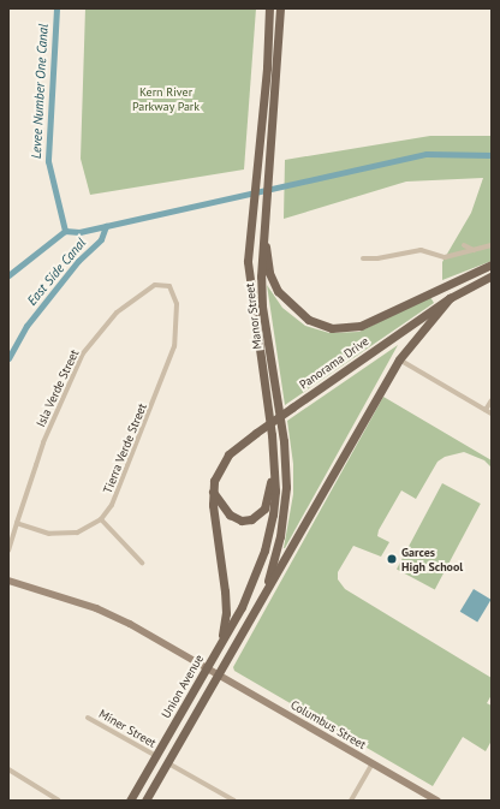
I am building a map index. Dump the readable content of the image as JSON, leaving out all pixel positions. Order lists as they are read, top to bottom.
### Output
{
  "streets": {
    "main road": [
      "Manor Street",
      "Panorama Drive",
      "Union Avenue",
      "Columbus Street"
    ],
    "street": ["Isla Verde Street", "Tierra Verde Street", "Miner Street"]
  },
  "crossings": [
    ["Manor Street", "Union Avenue"],
    ["Isla Verde Street", "Tierra Verde Street"],
    ["Union Avenue", "Columbus Street"],
    ["Union Avenue", "Miner Street"]
  ],
  "water": ["Levee Number One Canal", "East Side Canal"],
  "parks": ["Kern River Parkway Park"],
  "places": ["Garces High School"]
}
